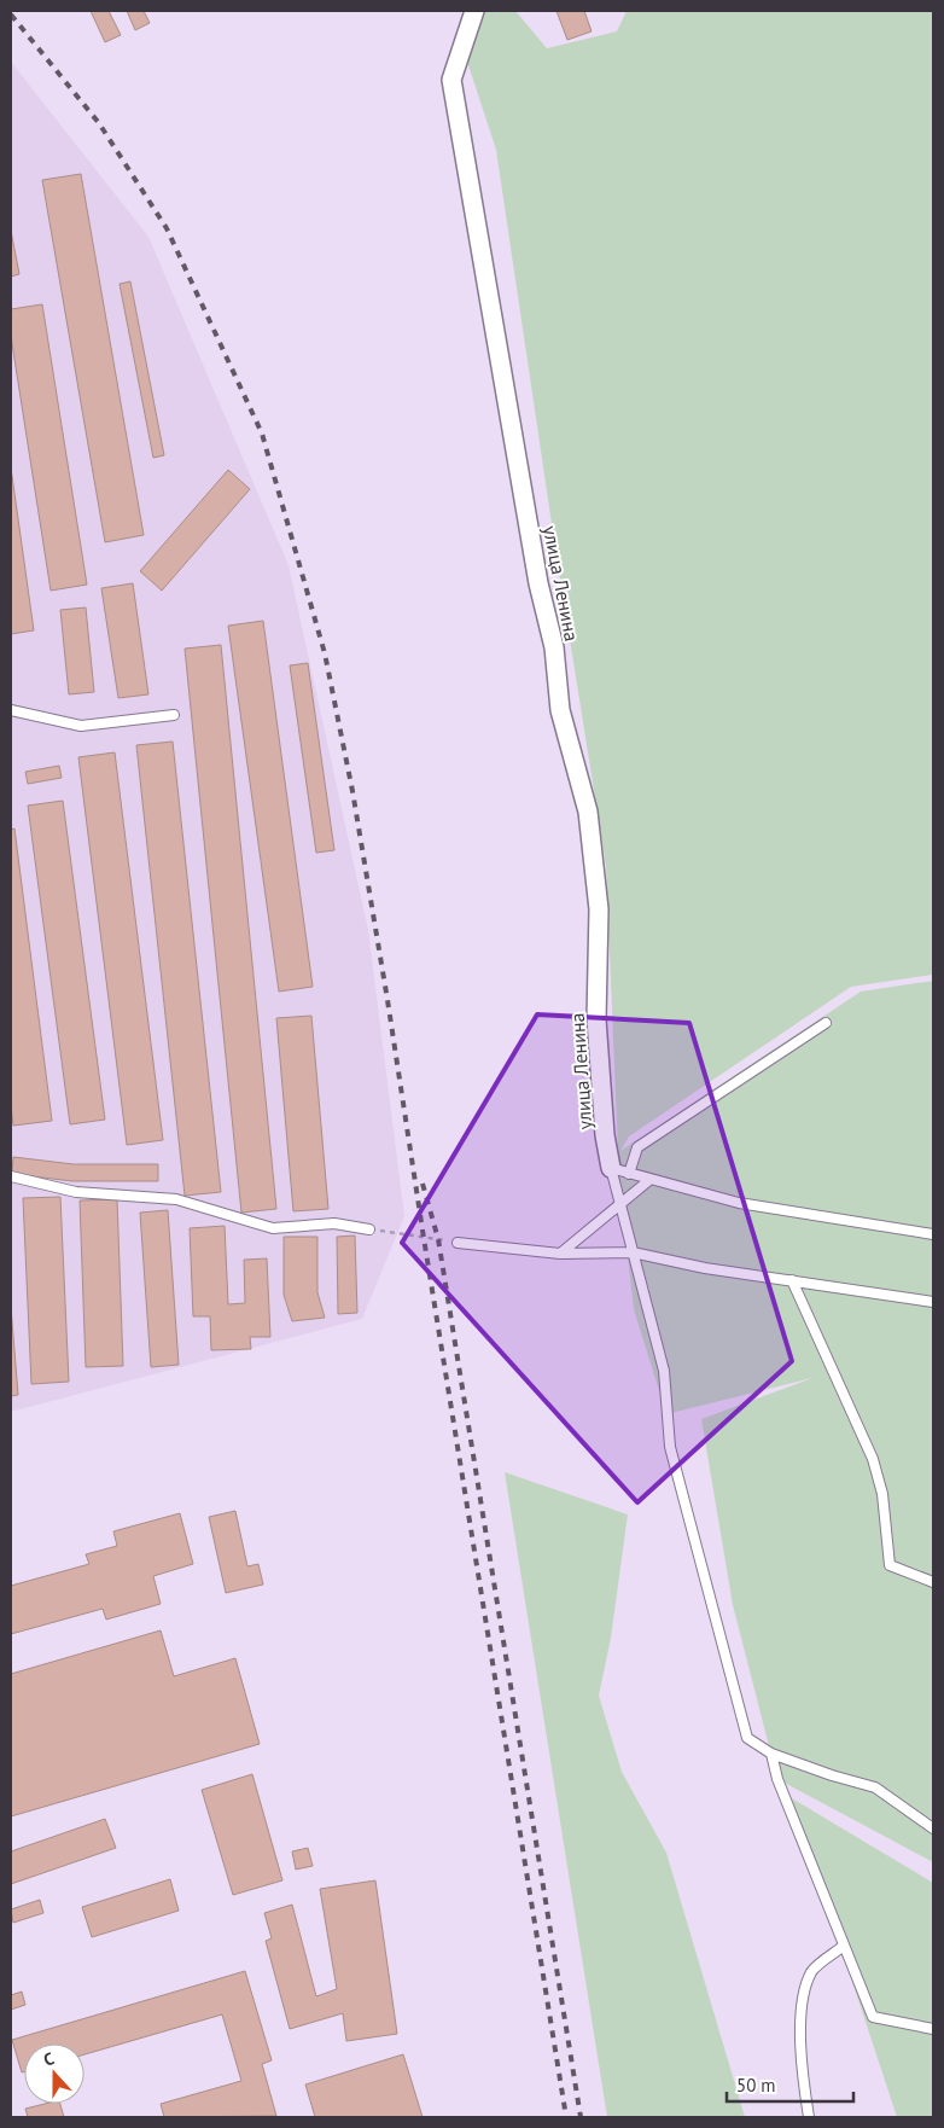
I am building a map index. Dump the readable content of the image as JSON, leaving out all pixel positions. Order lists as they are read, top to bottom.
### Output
{
  "streets": {
    "street": ["улица Ленина"]
  },
  "scale_bar": "50 m",
  "north": "top"
}
